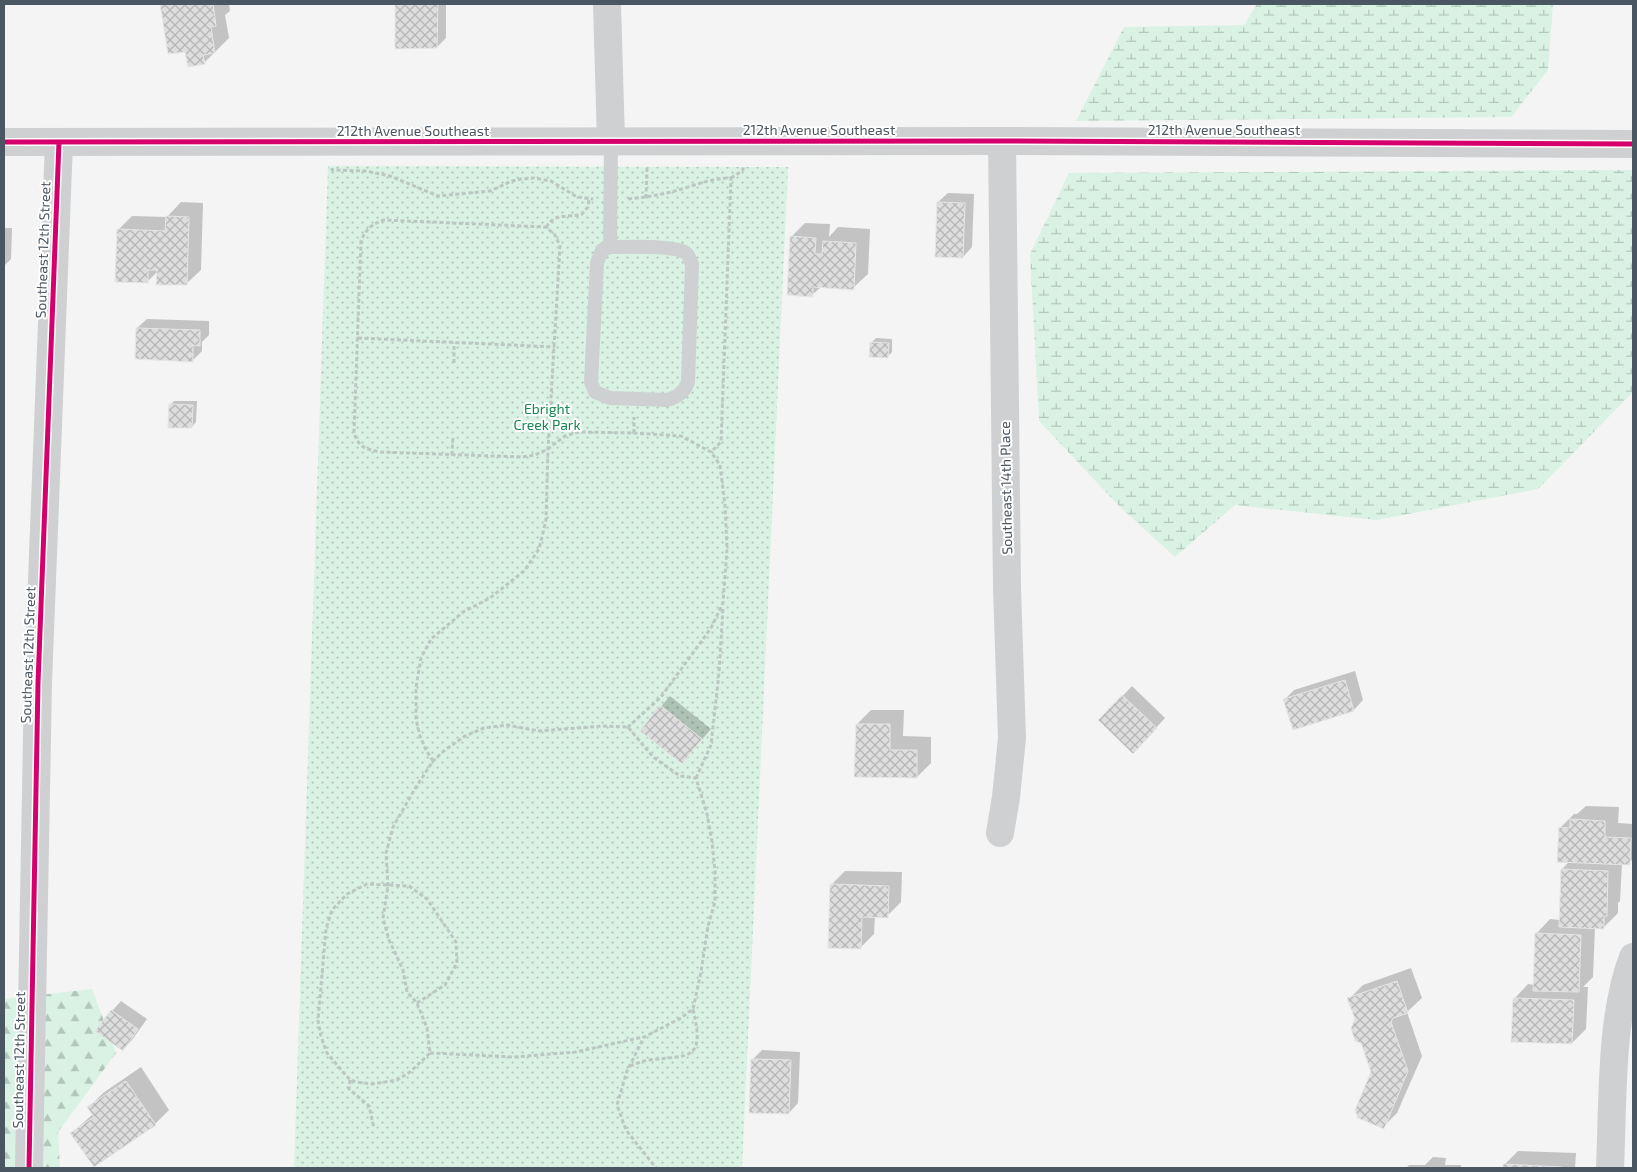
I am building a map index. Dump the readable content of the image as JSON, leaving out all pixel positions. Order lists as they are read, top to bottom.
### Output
{
  "streets": {
    "street": ["212th Avenue Southeast", "Southeast 12th Street", "Southeast 14th Place"]
  },
  "crossings": [
    ["212th Avenue Southeast", "Southeast 12th Street"],
    ["212th Avenue Southeast", "Southeast 14th Place"]
  ],
  "parks": ["Ebright Creek Park"]
}
